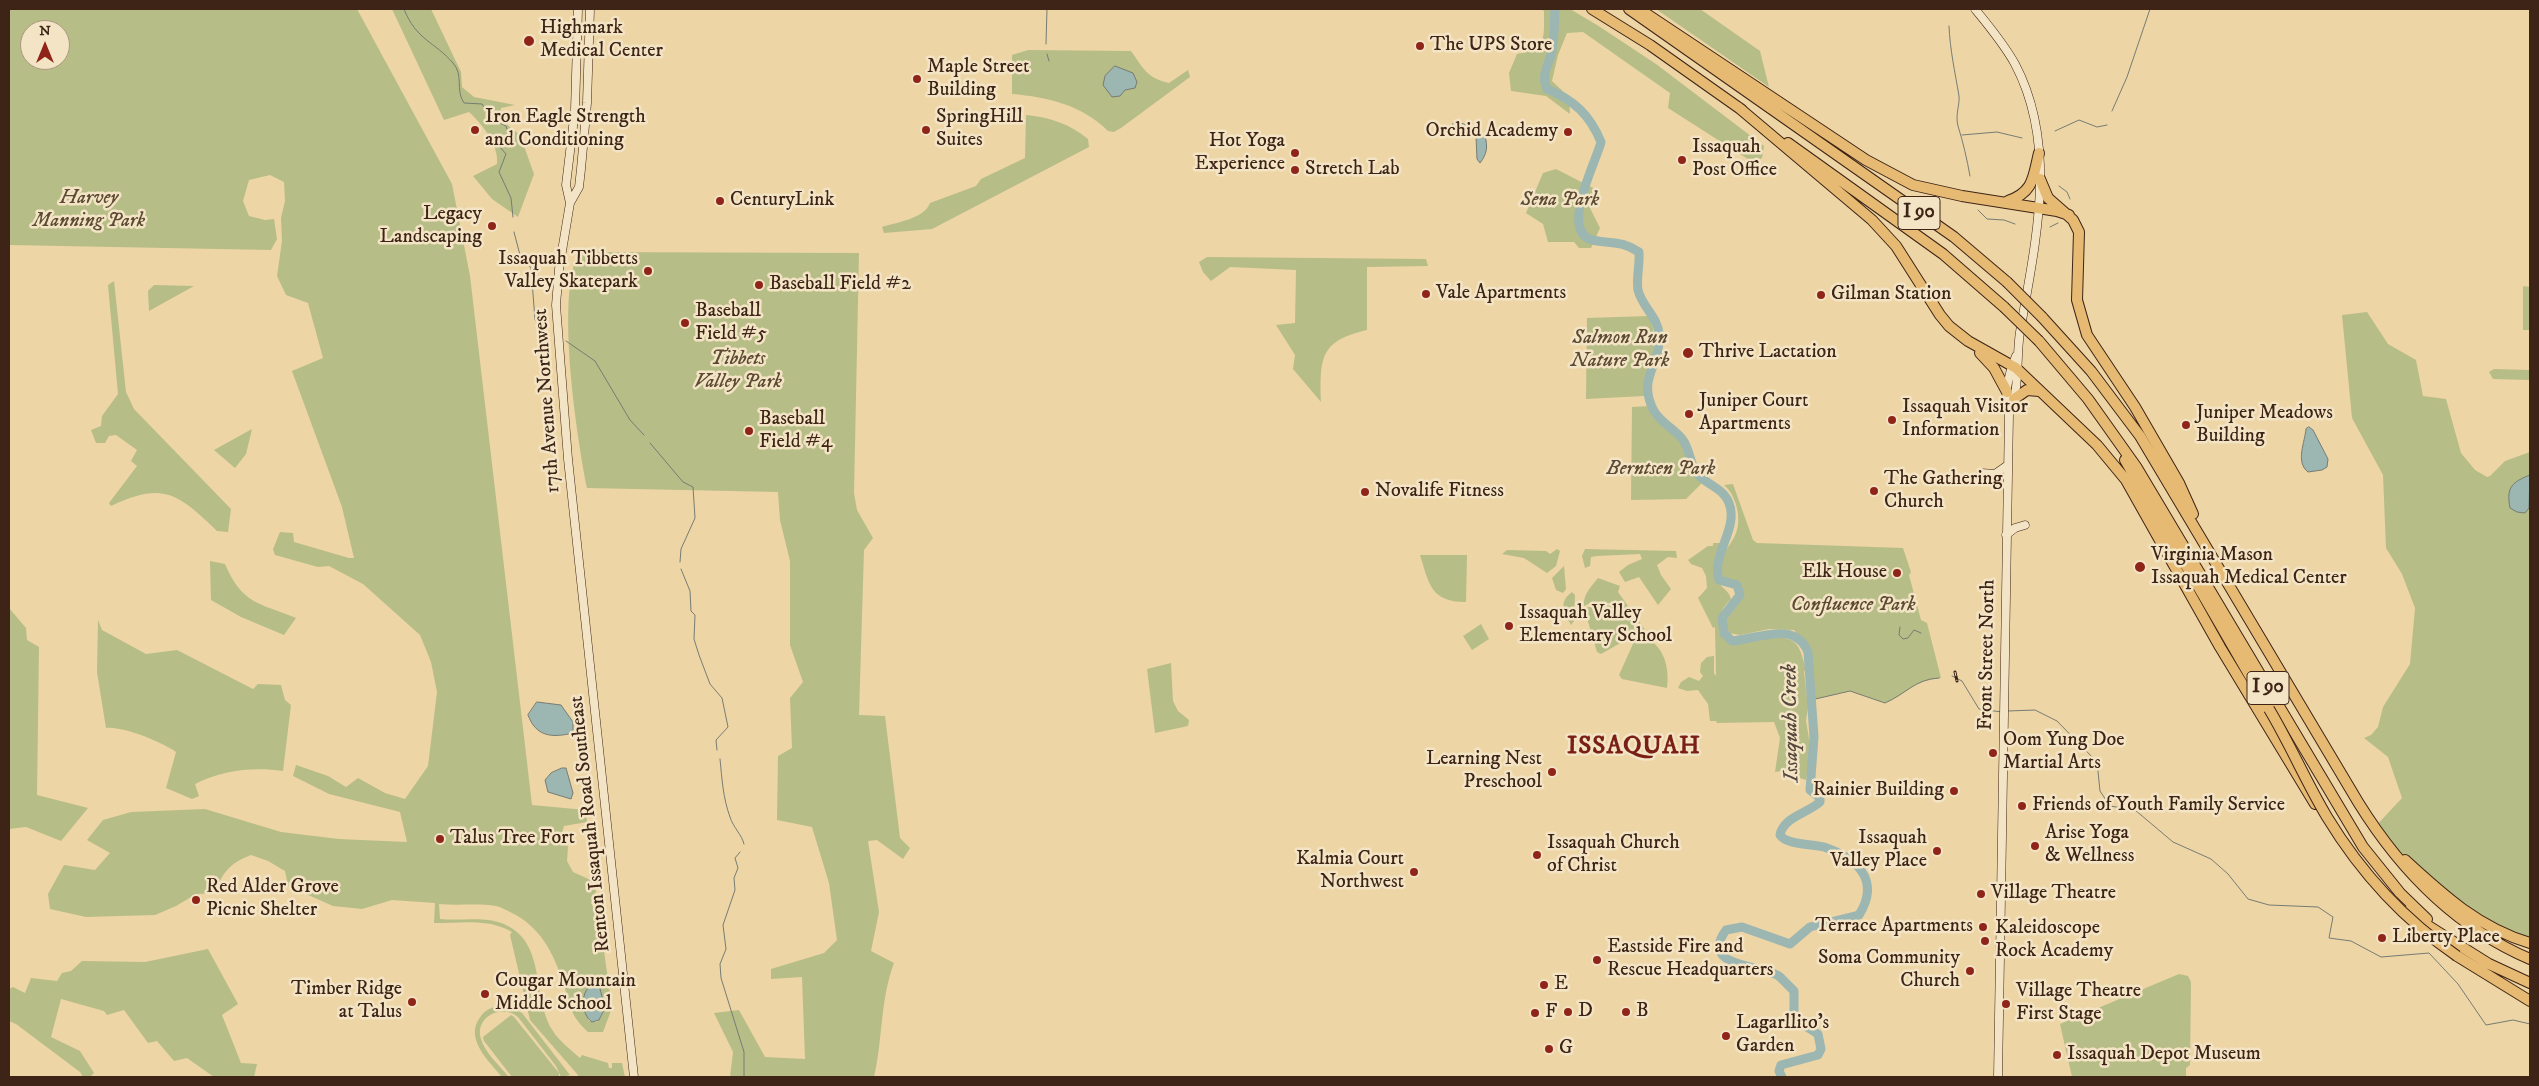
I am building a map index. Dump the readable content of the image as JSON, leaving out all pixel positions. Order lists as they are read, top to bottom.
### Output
{
  "streets": {
    "highway": ["I 90"],
    "main road": ["17th Avenue Northwest", "Front Street North", "Renton Issaquah Road Southeast"]
  },
  "crossings": [
    ["17th Avenue Northwest", "Renton Issaquah Road Southeast"]
  ],
  "districts": ["ISSAQUAH"],
  "water": ["Issaquah Creek"],
  "parks": [
    "Harvey Manning Park",
    "Sena Park",
    "Salmon Run Nature Park",
    "Tibbets Valley Park",
    "Berntsen Park",
    "Confluence Park"
  ],
  "places": [
    "Highmark Medical Center",
    "The UPS Store",
    "Maple Street Building",
    "Iron Eagle Strength and Conditioning",
    "SpringHill Suites",
    "Orchid Academy",
    "Hot Yoga Experience",
    "Issaquah Post Office",
    "Stretch Lab",
    "CenturyLink",
    "Legacy Landscaping",
    "Issaquah Tibbetts Valley Skatepark",
    "Baseball Field #2",
    "Vale Apartments",
    "Gilman Station",
    "Baseball Field #5",
    "Thrive Lactation",
    "Juniper Court Apartments",
    "Issaquah Visitor Information",
    "Juniper Meadows Building",
    "Baseball Field #4",
    "The Gathering Church",
    "Novalife Fitness",
    "Virginia Mason Issaquah Medical Center",
    "Elk House",
    "Issaquah Valley Elementary School",
    "Oom Yung Doe Martial Arts",
    "Learning Nest Preschool",
    "Rainier Building",
    "Friends of Youth Family Service",
    "Talus Tree Fort",
    "Arise Yoga & Wellness",
    "Issaquah Valley Place",
    "Issaquah Church of Christ",
    "Kalmia Court Northwest",
    "Village Theatre",
    "Red Alder Grove Picnic Shelter",
    "Terrace Apartments",
    "Liberty Place",
    "Kaleidoscope Rock Academy",
    "Eastside Fire and Rescue Headquarters",
    "Soma Community Church",
    "E",
    "Cougar Mountain Middle School",
    "Timber Ridge at Talus",
    "Village Theatre First Stage",
    "D",
    "B",
    "F",
    "Lagarllito's Garden",
    "G",
    "Issaquah Depot Museum"
  ],
  "north": "top"
}
